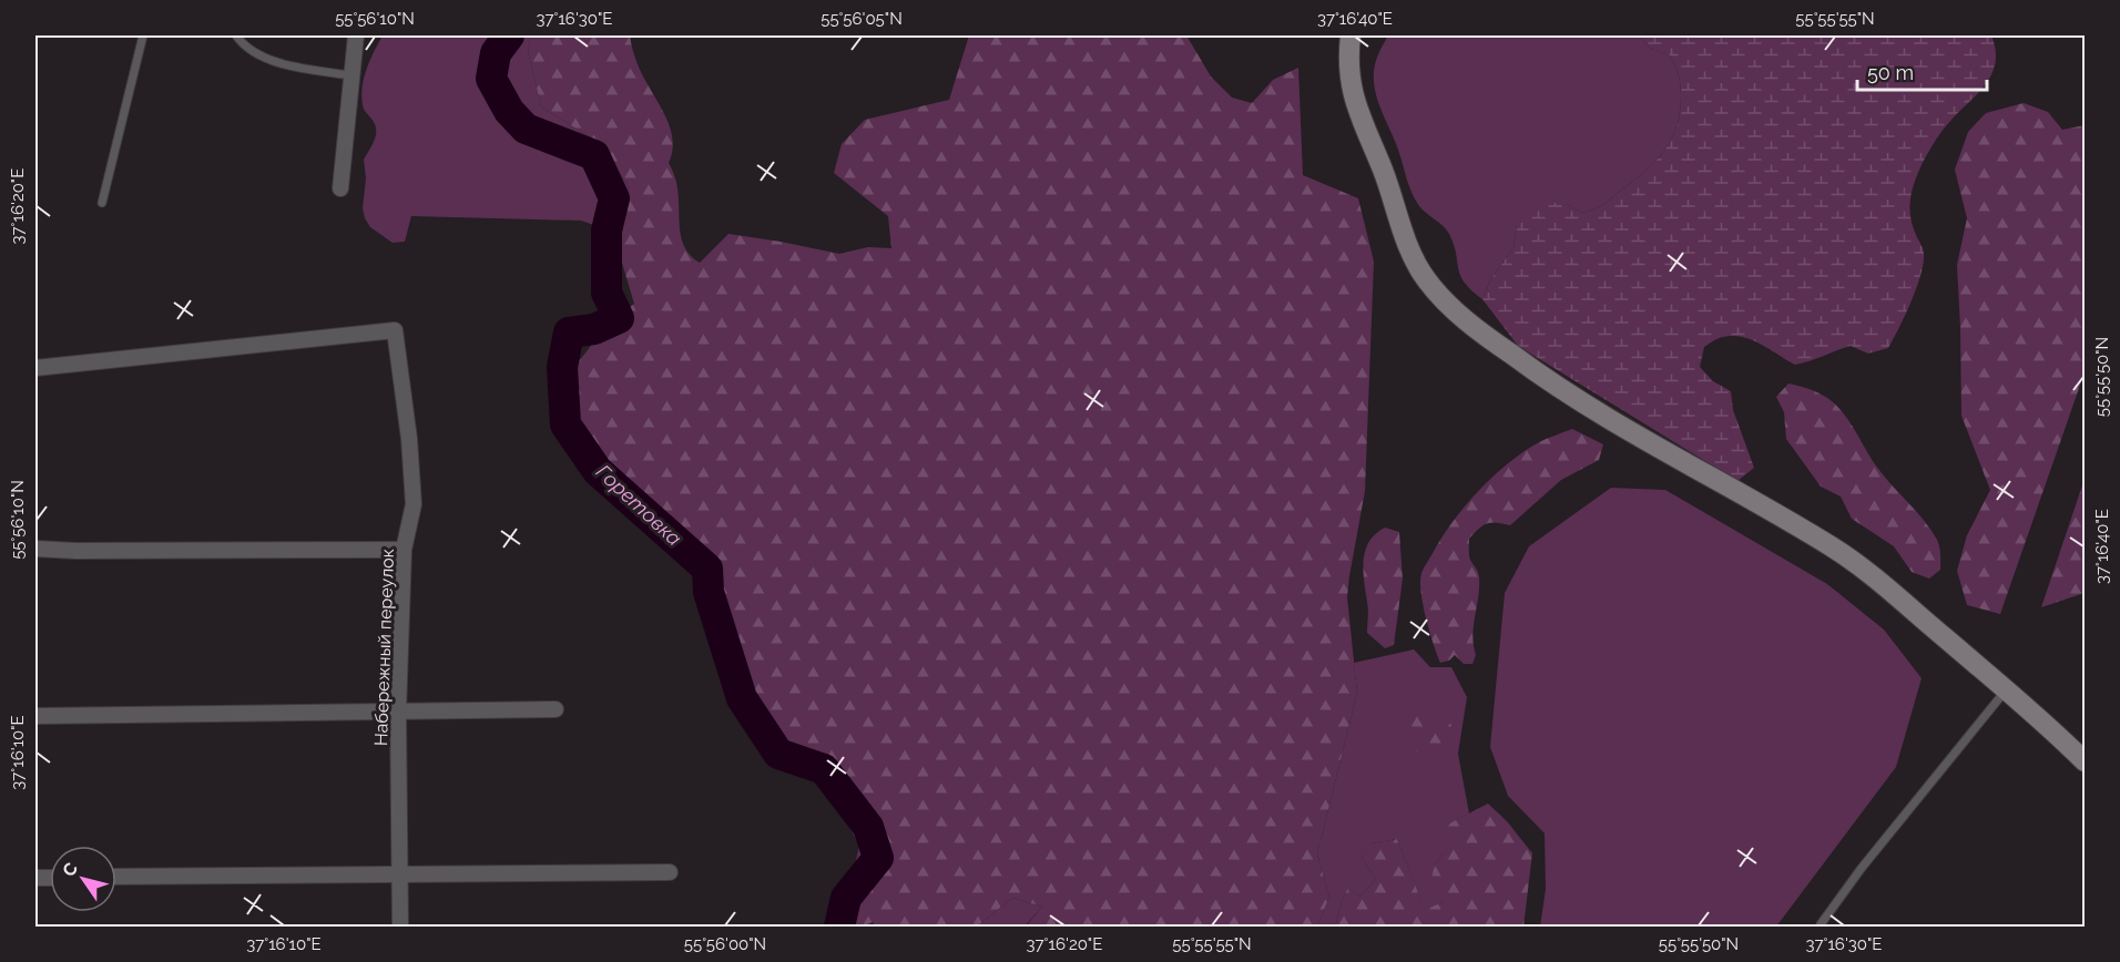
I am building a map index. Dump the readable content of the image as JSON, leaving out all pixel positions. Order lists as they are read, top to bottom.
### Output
{
  "streets": {
    "street": ["Набережный переулок"]
  },
  "water": ["Горетовка"],
  "scale_bar": "50 m",
  "north": "top left",
  "coordinates": [
    "55°56'10\"N",
    "37°16'30\"E",
    "55°56'05\"N",
    "37°16'40\"E",
    "55°55'55\"N",
    "37°16'20\"E",
    "55°55'50\"N",
    "37°16'10\"E",
    "55°56'00\"N"
  ]
}
